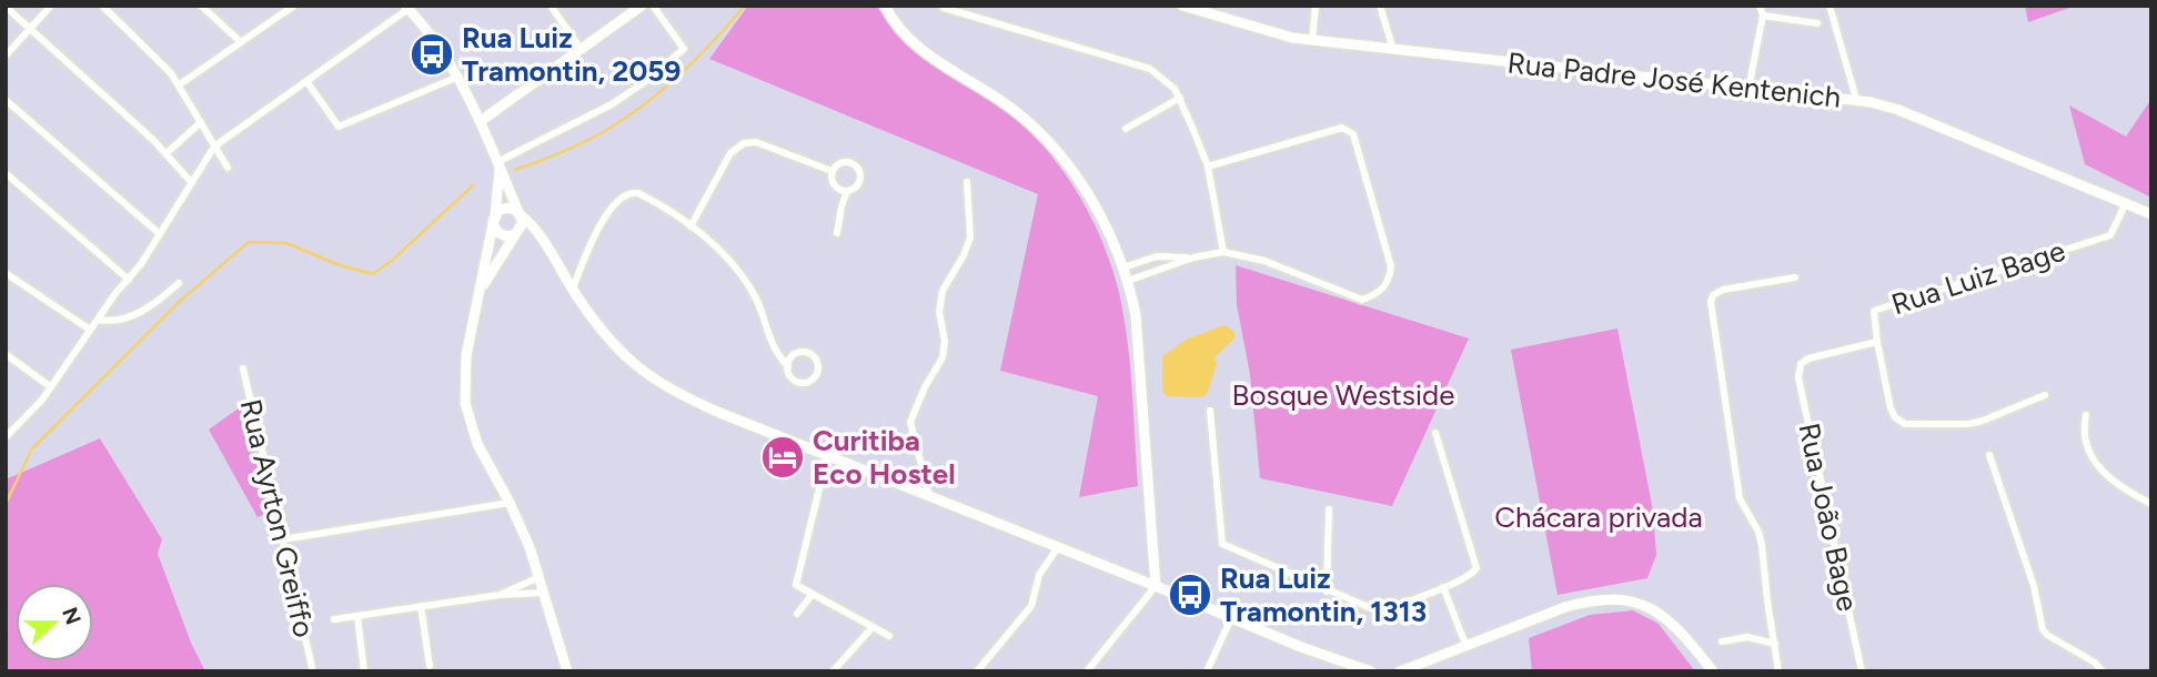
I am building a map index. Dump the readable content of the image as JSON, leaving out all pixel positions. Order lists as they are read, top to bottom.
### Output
{
  "streets": {
    "main road": ["Rua Padre José Kentenich"],
    "street": ["Rua Luiz Bage", "Rua João Bage", "Rua Ayrton Greiffo"]
  },
  "crossings": [
    ["Rua Padre José Kentenich", "Rua Luiz Bage"],
    ["Rua Luiz Bage", "Rua João Bage"]
  ],
  "parks": ["Bosque Westside", "Chácara privada"],
  "places": {
    "bus stop": ["Rua Luiz Tramontin, 2059", "Rua Luiz Tramontin, 1313"],
    "hotel": ["Curitiba Eco Hostel"]
  },
  "north": "right"
}
